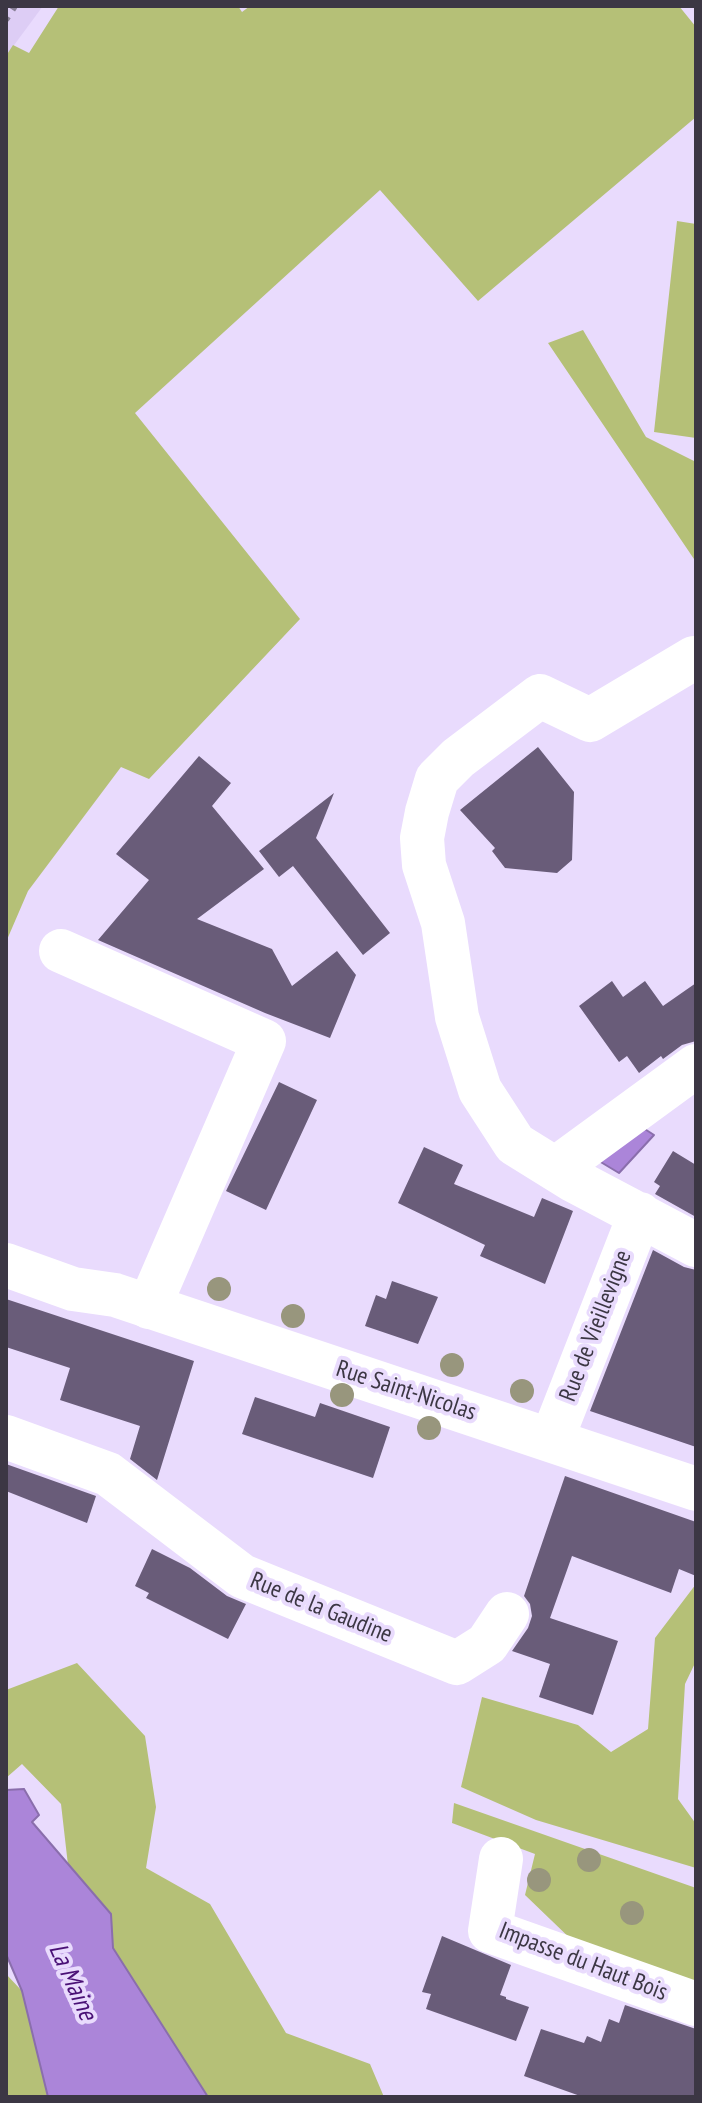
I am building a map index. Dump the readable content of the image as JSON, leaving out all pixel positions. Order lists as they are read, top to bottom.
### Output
{
  "streets": {
    "street": [
      "Rue de Vieillevigne",
      "Rue Saint-Nicolas",
      "Rue de la Gaudine",
      "Impasse du Haut Bois"
    ]
  },
  "crossings": [
    ["Rue de Vieillevigne", "Rue Saint-Nicolas"]
  ],
  "water": ["La Maine"]
}
